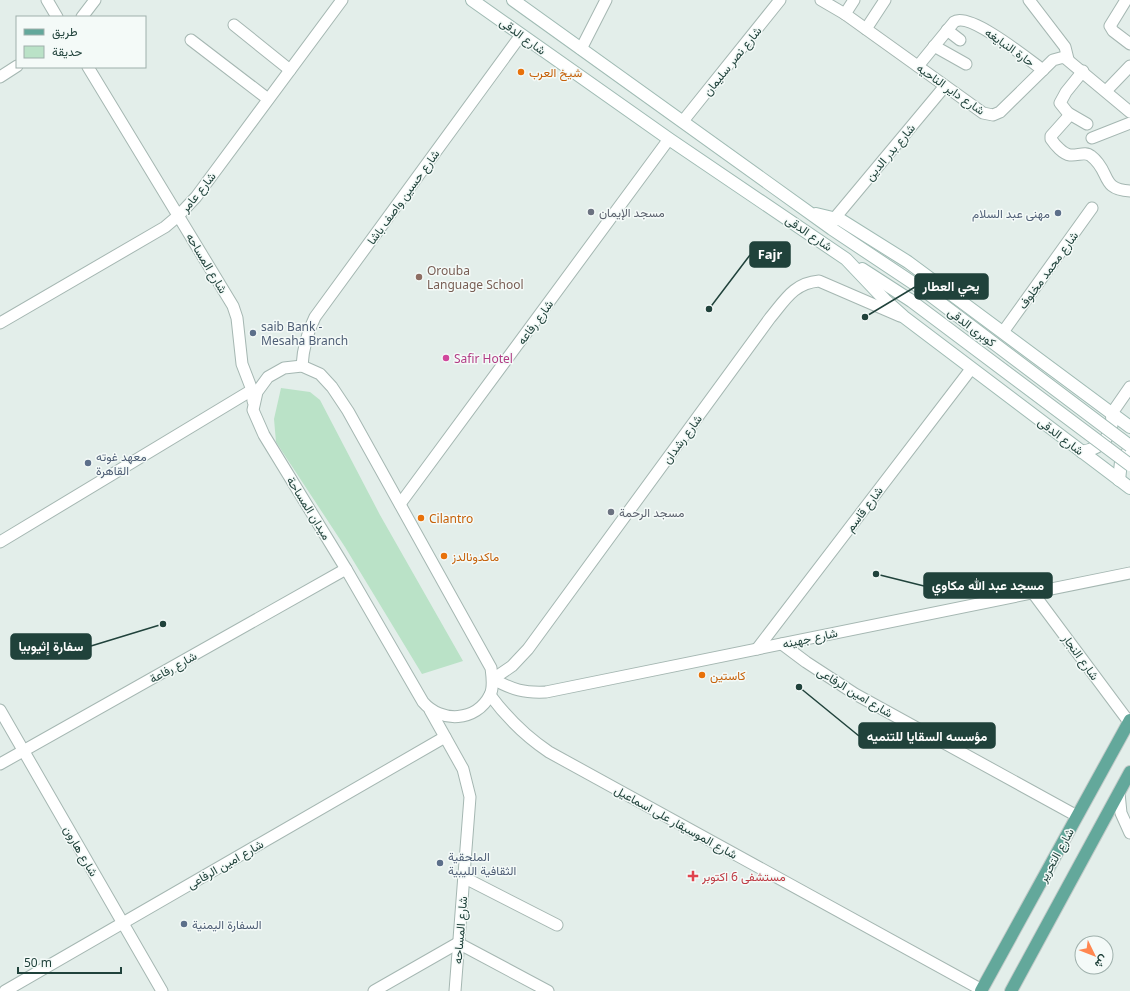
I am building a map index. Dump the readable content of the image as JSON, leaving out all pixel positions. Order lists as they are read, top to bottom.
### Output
{
  "streets": {
    "main road": ["شارع الدقى", "كوبرى الدقى", "شارع التحرير"],
    "street": [
      "حارة النبايغه",
      "شارع نصر سليمان",
      "شارع داير الناحيه",
      "شارع بدر الدين",
      "شارع عامر",
      "شارع حسين واصف باشا",
      "شارع المساحه",
      "شارع محمد مخلوف",
      "شارع رفاعه",
      "شارع رشدان",
      "ميدان المساحة",
      "شارع قاسم",
      "شارع جهينه",
      "شارع النجار",
      "شارع رفاعة",
      "شارع امين الرفاعى",
      "شارع الموسيقار على اسماعيل",
      "شارع هارون"
    ]
  },
  "crossings": [
    ["شارع الدقى", "شارع نصر سليمان"],
    ["شارع الدقى", "شارع بدر الدين"],
    ["شارع الدقى", "شارع حسين واصف باشا"],
    ["شارع الدقى", "شارع محمد مخلوف"],
    ["شارع الدقى", "شارع رفاعه"],
    ["شارع الدقى", "كوبرى الدقى"],
    ["شارع الدقى", "شارع رشدان"],
    ["شارع الدقى", "شارع قاسم"],
    ["حارة النبايغه", "شارع داير الناحيه"],
    ["شارع داير الناحيه", "شارع بدر الدين"],
    ["شارع عامر", "شارع المساحه"],
    ["شارع المساحه", "ميدان المساحة"],
    ["شارع المساحه", "شارع امين الرفاعى"],
    ["شارع رشدان", "شارع جهينه"],
    ["ميدان المساحة", "شارع رفاعة"],
    ["شارع قاسم", "شارع جهينه"],
    ["شارع جهينه", "شارع النجار"],
    ["شارع جهينه", "شارع امين الرفاعى"],
    ["شارع النجار", "شارع التحرير"],
    ["شارع رفاعة", "شارع هارون"],
    ["شارع امين الرفاعى", "شارع هارون"],
    ["شارع امين الرفاعى", "شارع التحرير"],
    ["شارع الموسيقار على اسماعيل", "شارع التحرير"]
  ],
  "places": {
    "other": [
      "شيخ العرب",
      "مسجد الإيمان",
      "مهنى عبد السلام",
      "Orouba Language School",
      "Fajr",
      "يحي العطار",
      "saib Bank - Mesaha Branch",
      "Safir Hotel",
      "معهد غوته القاهرة",
      "مسجد الرحمة",
      "Cilantro",
      "ماكدونالدز",
      "مسجد عبد الله مكاوي",
      "سفارة إثيوبيا",
      "كاستين",
      "مؤسسه السقايا للتنميه",
      "الملحقية الثقافية الليبية",
      "السفارة اليمنية"
    ],
    "health": ["مستشفى 6 اكتوبر"]
  },
  "legend": ["طريق", "حديقة"],
  "scale_bar": "50 m",
  "north": "bottom right"
}
